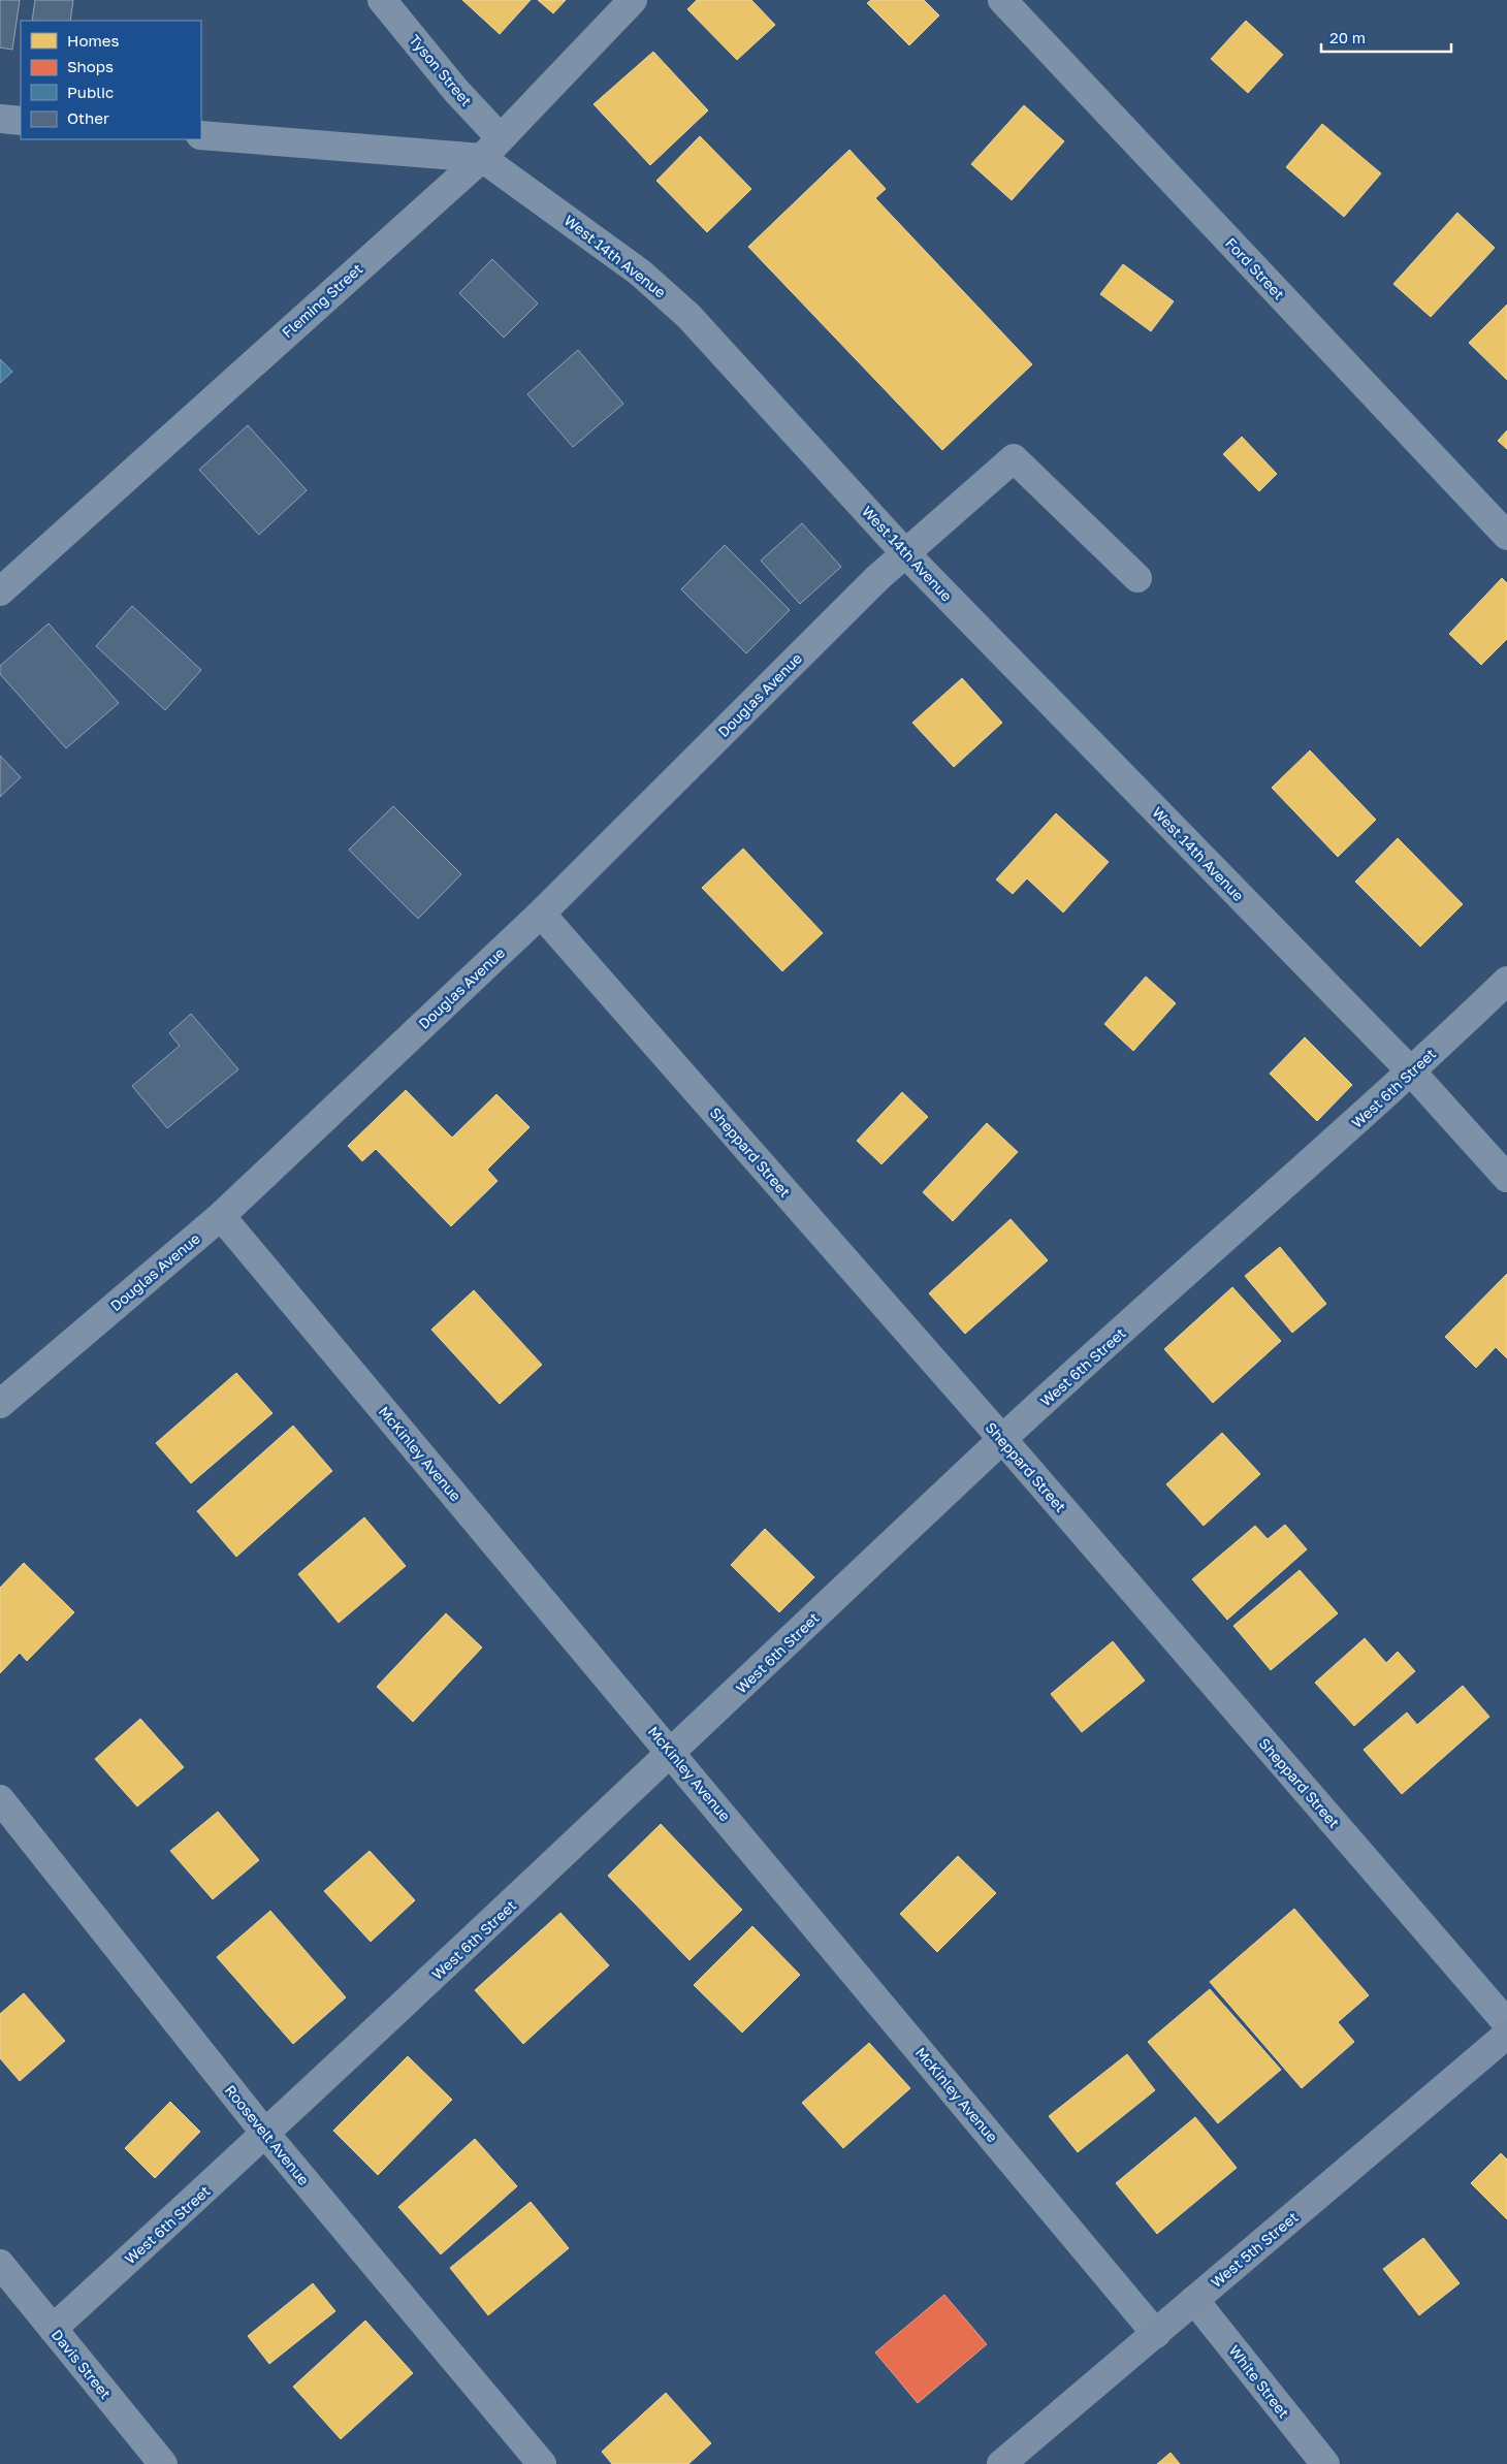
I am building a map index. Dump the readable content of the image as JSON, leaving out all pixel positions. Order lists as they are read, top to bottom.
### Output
{
  "streets": {
    "main road": ["West 5th Street"],
    "street": [
      "Tyson Street",
      "West 14th Avenue",
      "Ford Street",
      "Fleming Street",
      "Douglas Avenue",
      "West 6th Street",
      "Sheppard Street",
      "McKinley Avenue",
      "Roosevelt Avenue",
      "Davis Street",
      "White Street"
    ]
  },
  "crossings": [
    ["Tyson Street", "West 14th Avenue"],
    ["Tyson Street", "Fleming Street"],
    ["West 14th Avenue", "Fleming Street"],
    ["West 14th Avenue", "Douglas Avenue"],
    ["West 14th Avenue", "West 6th Street"],
    ["Douglas Avenue", "Sheppard Street"],
    ["Douglas Avenue", "McKinley Avenue"],
    ["West 6th Street", "Sheppard Street"],
    ["West 6th Street", "McKinley Avenue"],
    ["West 6th Street", "Roosevelt Avenue"],
    ["West 6th Street", "Davis Street"],
    ["McKinley Avenue", "West 5th Street"],
    ["West 5th Street", "White Street"]
  ],
  "legend": [
    "Homes",
    "Shops",
    "Public",
    "Other"
  ],
  "scale_bar": "20 m"
}
